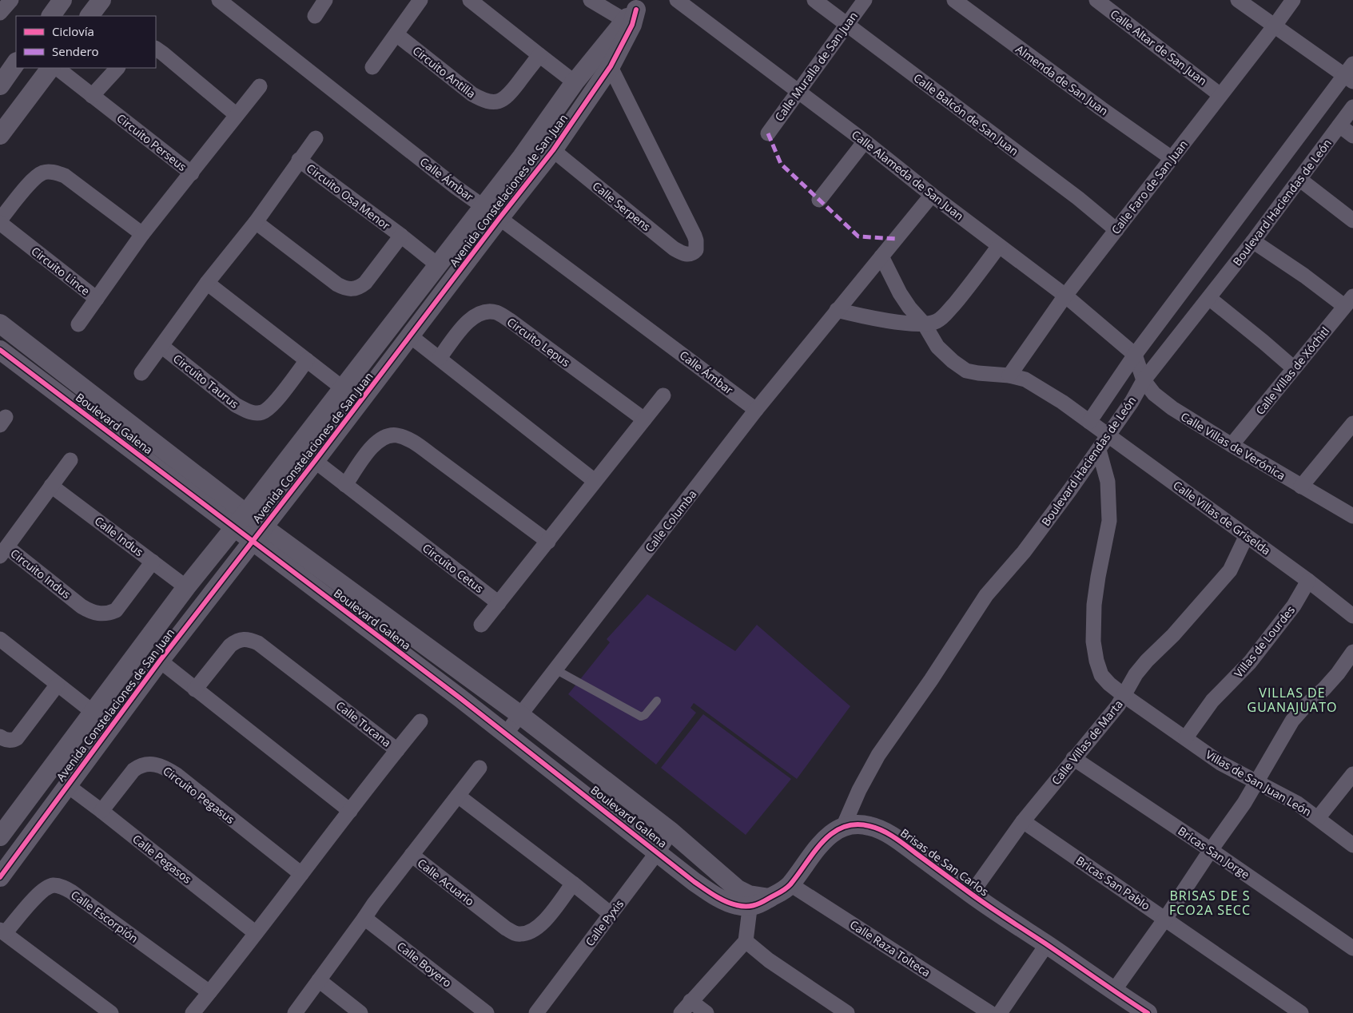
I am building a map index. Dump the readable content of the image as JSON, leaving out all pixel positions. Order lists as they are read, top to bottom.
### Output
{
  "streets": {
    "street": [
      "Calle Altar de San Juan",
      "Calle Muralla de San Juan",
      "Circuito Antilla",
      "Almenda de San Juan",
      "Calle Balcón de San Juan",
      "Circuito Perseus",
      "Calle Alameda de San Juan",
      "Calle Ámbar",
      "Calle Faro de San Juan",
      "Avenida Constelaciones de San Juan",
      "Circuito Osa Menor",
      "Boulevard Haciendas de León",
      "Calle Serpens",
      "Circuito Lince",
      "Circuito Lepus",
      "Calle Villas de Xóchitl",
      "Circuito Taurus",
      "Boulevard Galena",
      "Calle Villas de Verónica",
      "Calle Villas de Griselda",
      "Calle Columba",
      "Calle Indus",
      "Circuito Cetus",
      "Circuito Indus",
      "Villas de Lourdes",
      "Calle Tucana",
      "Calle Villas de Marta",
      "Villas de San Juan León",
      "Circuito Pegasus",
      "Bricas San Jorge",
      "Calle Pegasos",
      "Brisas de San Carlos",
      "Calle Acuario",
      "Bricas San Pablo",
      "Calle Escorpión",
      "Calle Pyxis",
      "Calle Raza Tolteca",
      "Calle Boyero"
    ]
  },
  "crossings": [
    ["Calle Altar de San Juan", "Calle Faro de San Juan"],
    ["Calle Muralla de San Juan", "Calle Balcón de San Juan"],
    ["Calle Muralla de San Juan", "Calle Alameda de San Juan"],
    ["Almenda de San Juan", "Calle Faro de San Juan"],
    ["Calle Balcón de San Juan", "Calle Faro de San Juan"],
    ["Circuito Perseus", "Circuito Lince"],
    ["Calle Alameda de San Juan", "Calle Faro de San Juan"],
    ["Calle Alameda de San Juan", "Boulevard Haciendas de León"],
    ["Calle Alameda de San Juan", "Calle Villas de Verónica"],
    ["Calle Alameda de San Juan", "Calle Columba"],
    ["Calle Ámbar", "Avenida Constelaciones de San Juan"],
    ["Calle Ámbar", "Calle Columba"],
    ["Calle Faro de San Juan", "Calle Villas de Griselda"],
    ["Avenida Constelaciones de San Juan", "Circuito Osa Menor"],
    ["Avenida Constelaciones de San Juan", "Calle Serpens"],
    ["Avenida Constelaciones de San Juan", "Boulevard Galena"],
    ["Avenida Constelaciones de San Juan", "Calle Indus"],
    ["Avenida Constelaciones de San Juan", "Circuito Cetus"],
    ["Avenida Constelaciones de San Juan", "Calle Pegasos"],
    ["Boulevard Haciendas de León", "Calle Villas de Verónica"],
    ["Boulevard Haciendas de León", "Calle Villas de Griselda"],
    ["Boulevard Haciendas de León", "Villas de San Juan León"],
    ["Boulevard Haciendas de León", "Brisas de San Carlos"],
    ["Calle Villas de Xóchitl", "Calle Villas de Verónica"],
    ["Boulevard Galena", "Calle Columba"],
    ["Boulevard Galena", "Brisas de San Carlos"],
    ["Boulevard Galena", "Calle Pyxis"],
    ["Calle Villas de Griselda", "Calle Columba"],
    ["Calle Villas de Griselda", "Villas de Lourdes"],
    ["Calle Villas de Griselda", "Calle Villas de Marta"],
    ["Calle Indus", "Circuito Indus"],
    ["Villas de Lourdes", "Villas de San Juan León"],
    ["Calle Villas de Marta", "Villas de San Juan León"],
    ["Calle Villas de Marta", "Bricas San Jorge"],
    ["Calle Villas de Marta", "Brisas de San Carlos"],
    ["Calle Villas de Marta", "Bricas San Pablo"],
    ["Circuito Pegasus", "Calle Pegasos"],
    ["Brisas de San Carlos", "Calle Raza Tolteca"]
  ],
  "districts": ["VILLAS DE GUANAJUATO", "BRISAS DE S FCO2A SECC"],
  "legend": ["Ciclovía", "Sendero"]
}
